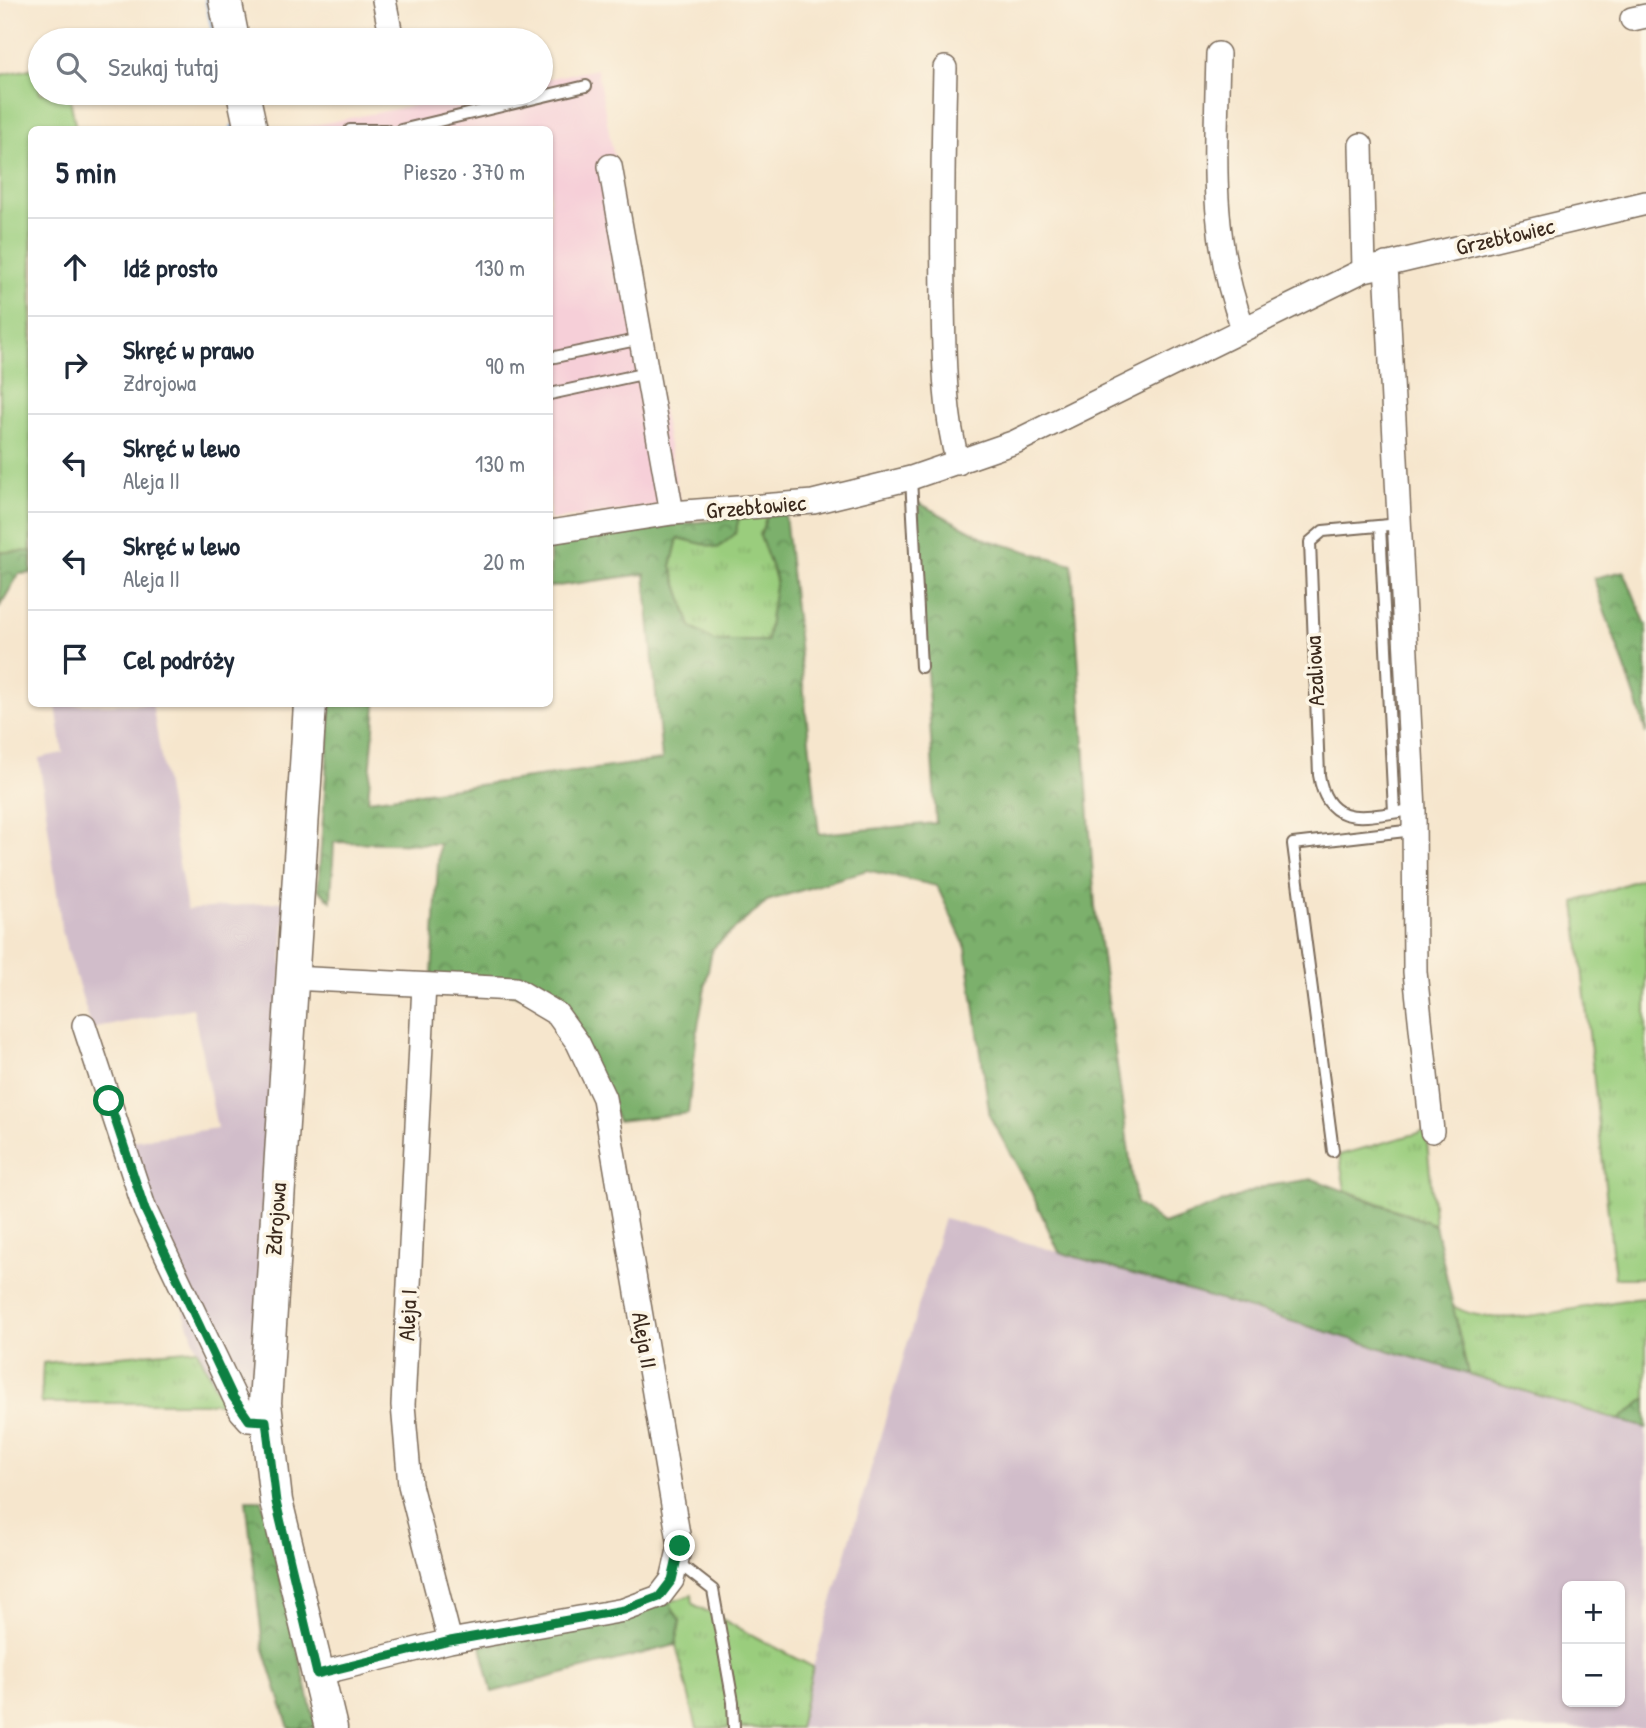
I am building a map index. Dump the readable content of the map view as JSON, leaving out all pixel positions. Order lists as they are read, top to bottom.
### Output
{
  "streets": {
    "street": [
      "Grzebłowiec",
      "Zdrojowa",
      "Aleja I",
      "Aleja II"
    ],
    "lane": ["Azaliowa"]
  },
  "crossings": [
    ["Zdrojowa", "Aleja II"],
    ["Aleja I", "Aleja II"]
  ],
  "page": {
    "search": "Szukaj tutaj",
    "heading": ["5 min", "Pieszo · 370 m"],
    "list": [
      ["Idź prosto", "130 m"],
      ["Skręć w prawo", "Zdrojowa", "90 m"],
      ["Skręć w lewo", "Aleja II", "130 m"],
      ["Skręć w lewo", "Aleja II", "20 m"],
      "Cel podróży"
    ],
    "map_buttons": ["+", "−"]
  }
}
